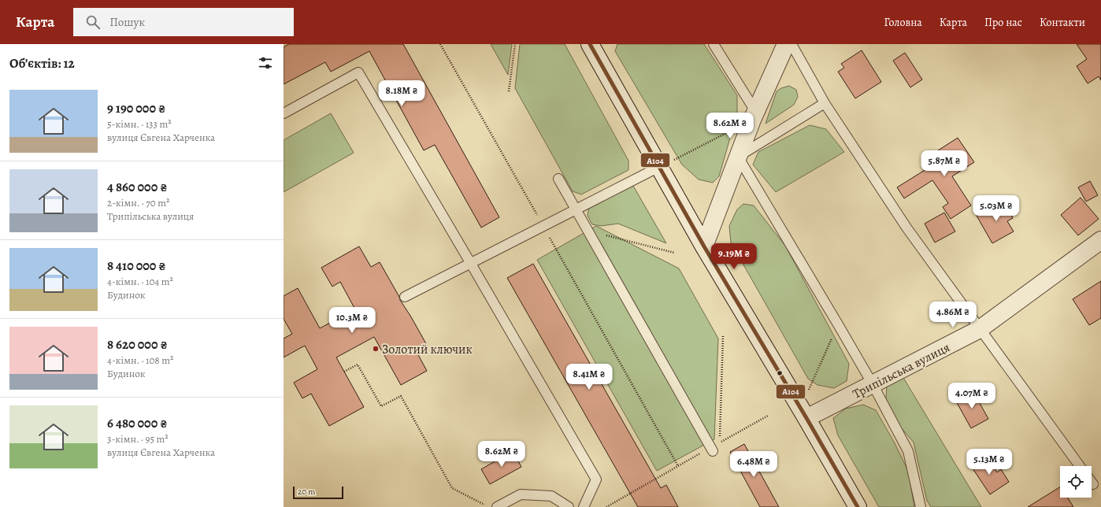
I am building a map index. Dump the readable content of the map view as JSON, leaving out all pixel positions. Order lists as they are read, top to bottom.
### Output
{
  "streets": {
    "street": ["Трипільська вулиця"]
  },
  "places": ["Золотий ключик"],
  "lines": ["transit line А104"],
  "scale_bar": "20 m",
  "page": {
    "header": "Карта",
    "search": "Пошук",
    "nav": [
      "Головна",
      "Карта",
      "Про нас",
      "Контакти"
    ],
    "heading": "Об’єктів: 12",
    "price": [
      "8.18M ₴",
      "8.62M ₴",
      "5.87M ₴",
      "5.03M ₴",
      "9.19M ₴",
      "4.86M ₴",
      "10.3M ₴",
      "8.41M ₴",
      "4.07M ₴",
      "8.62M ₴",
      "5.13M ₴",
      "6.48M ₴"
    ],
    "list": [
      {
        "name": "9 190 000 ₴",
        "note": "5-кімн. · 133 m² · вулиця Євгена Харченка"
      },
      {
        "name": "4 860 000 ₴",
        "note": "2-кімн. · 70 m² · Трипільська вулиця"
      },
      {
        "name": "8 410 000 ₴",
        "note": "4-кімн. · 104 m² · Будинок"
      },
      {
        "name": "8 620 000 ₴",
        "note": "4-кімн. · 108 m² · Будинок"
      },
      {
        "name": "6 480 000 ₴",
        "note": "3-кімн. · 95 m² · вулиця Євгена Харченка"
      }
    ],
    "scale": "20 m"
  }
}
